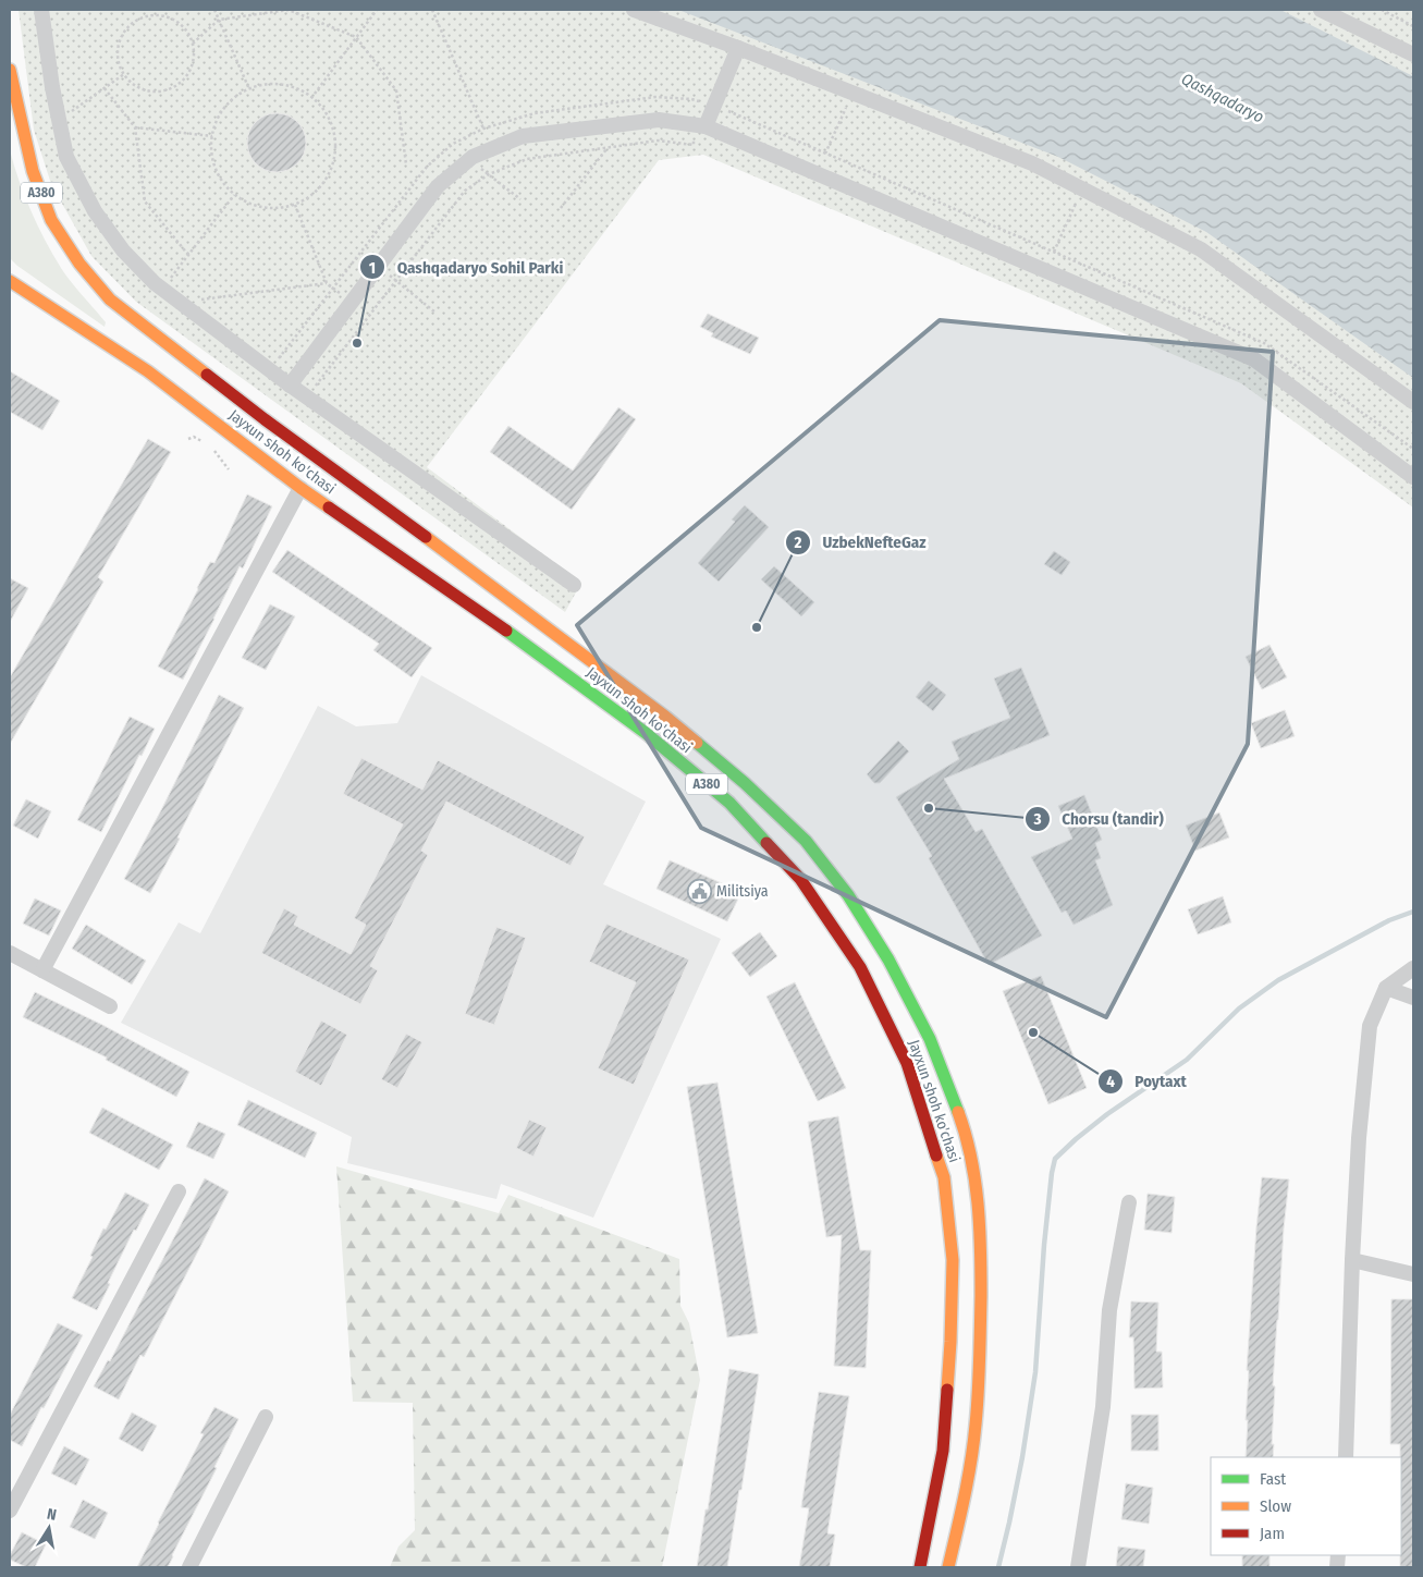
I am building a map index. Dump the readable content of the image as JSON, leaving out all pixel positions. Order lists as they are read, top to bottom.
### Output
{
  "streets": {
    "highway": ["A380", "Jayxun shoh ko'chasi"]
  },
  "water": ["Qashqadaryo"],
  "places": {
    "other": [
      "Qashqadaryo Sohil Parki",
      "UzbekNefteGaz",
      "Chorsu (tandir)",
      "Poytaxt"
    ],
    "public building": ["Militsiya"]
  },
  "legend": ["Fast", "Slow", "Jam"],
  "north": "top"
}
